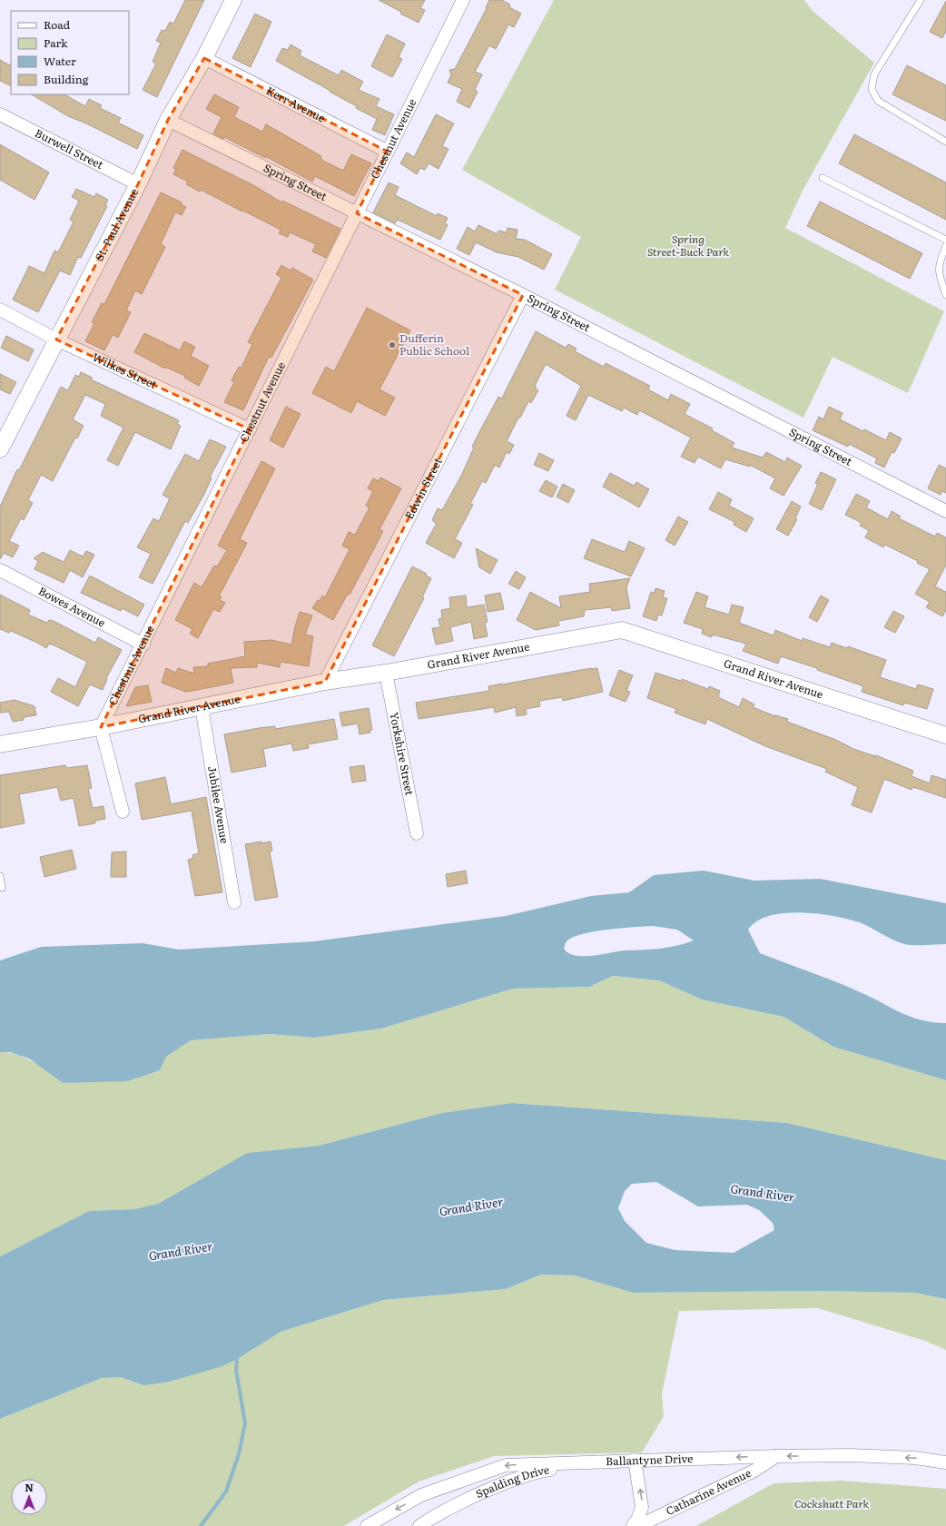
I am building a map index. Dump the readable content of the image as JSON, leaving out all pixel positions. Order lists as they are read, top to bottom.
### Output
{
  "streets": {
    "street": [
      "Kerr Avenue",
      "Chestnut Avenue",
      "Burwell Street",
      "Spring Street",
      "St. Paul Avenue",
      "Wilkes Street",
      "Edwin Street",
      "Bowes Avenue",
      "Grand River Avenue",
      "Yorkshire Street",
      "Jubilee Avenue",
      "Ballantyne Drive",
      "Spalding Drive",
      "Catharine Avenue"
    ]
  },
  "crossings": [
    ["Kerr Avenue", "Chestnut Avenue"],
    ["Kerr Avenue", "St. Paul Avenue"],
    ["Chestnut Avenue", "Spring Street"],
    ["Chestnut Avenue", "Wilkes Street"],
    ["Chestnut Avenue", "Bowes Avenue"],
    ["Chestnut Avenue", "Grand River Avenue"],
    ["Burwell Street", "St. Paul Avenue"],
    ["Spring Street", "St. Paul Avenue"],
    ["Spring Street", "Edwin Street"],
    ["St. Paul Avenue", "Wilkes Street"],
    ["Edwin Street", "Grand River Avenue"],
    ["Grand River Avenue", "Yorkshire Street"],
    ["Grand River Avenue", "Jubilee Avenue"],
    ["Ballantyne Drive", "Spalding Drive"],
    ["Ballantyne Drive", "Catharine Avenue"]
  ],
  "one_way": ["Ballantyne Drive"],
  "water": ["Grand River"],
  "parks": ["Spring Street-Buck Park", "Cockshutt Park"],
  "places": ["Dufferin Public School"],
  "legend": [
    "Road",
    "Park",
    "Water",
    "Building"
  ],
  "north": "top"
}
